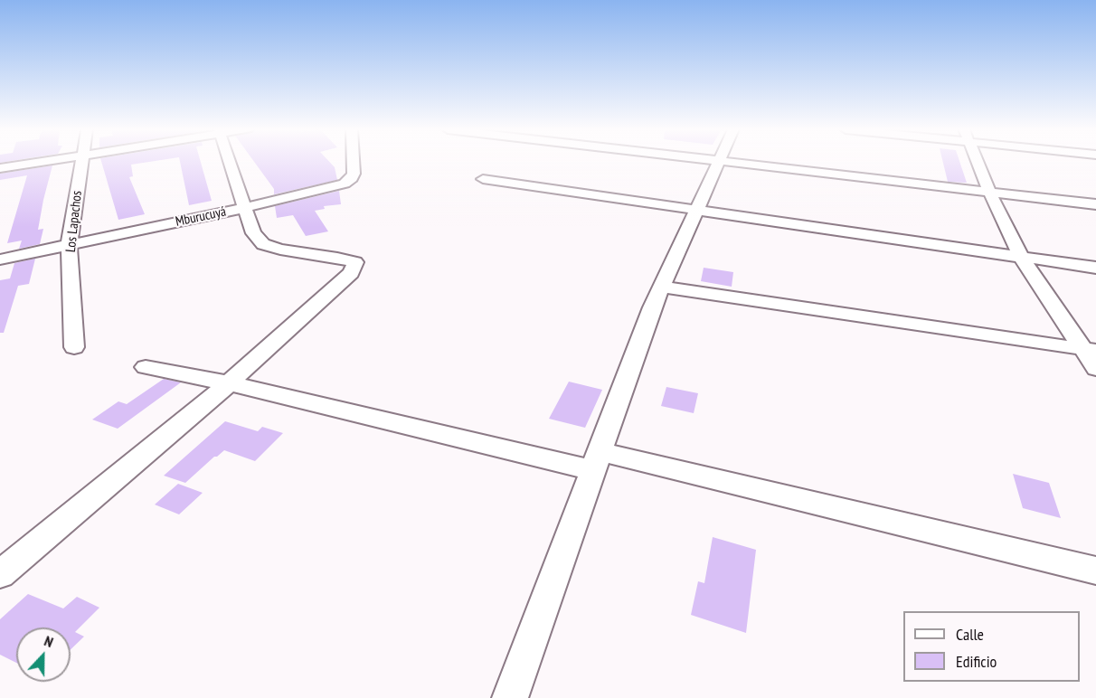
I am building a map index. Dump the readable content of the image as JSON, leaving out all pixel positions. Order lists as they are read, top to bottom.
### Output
{
  "streets": {
    "street": ["Mburucuyá", "Los Lapachos"]
  },
  "crossings": [
    ["Mburucuyá", "Los Lapachos"]
  ],
  "legend": ["Calle", "Edificio"],
  "north": "top"
}
